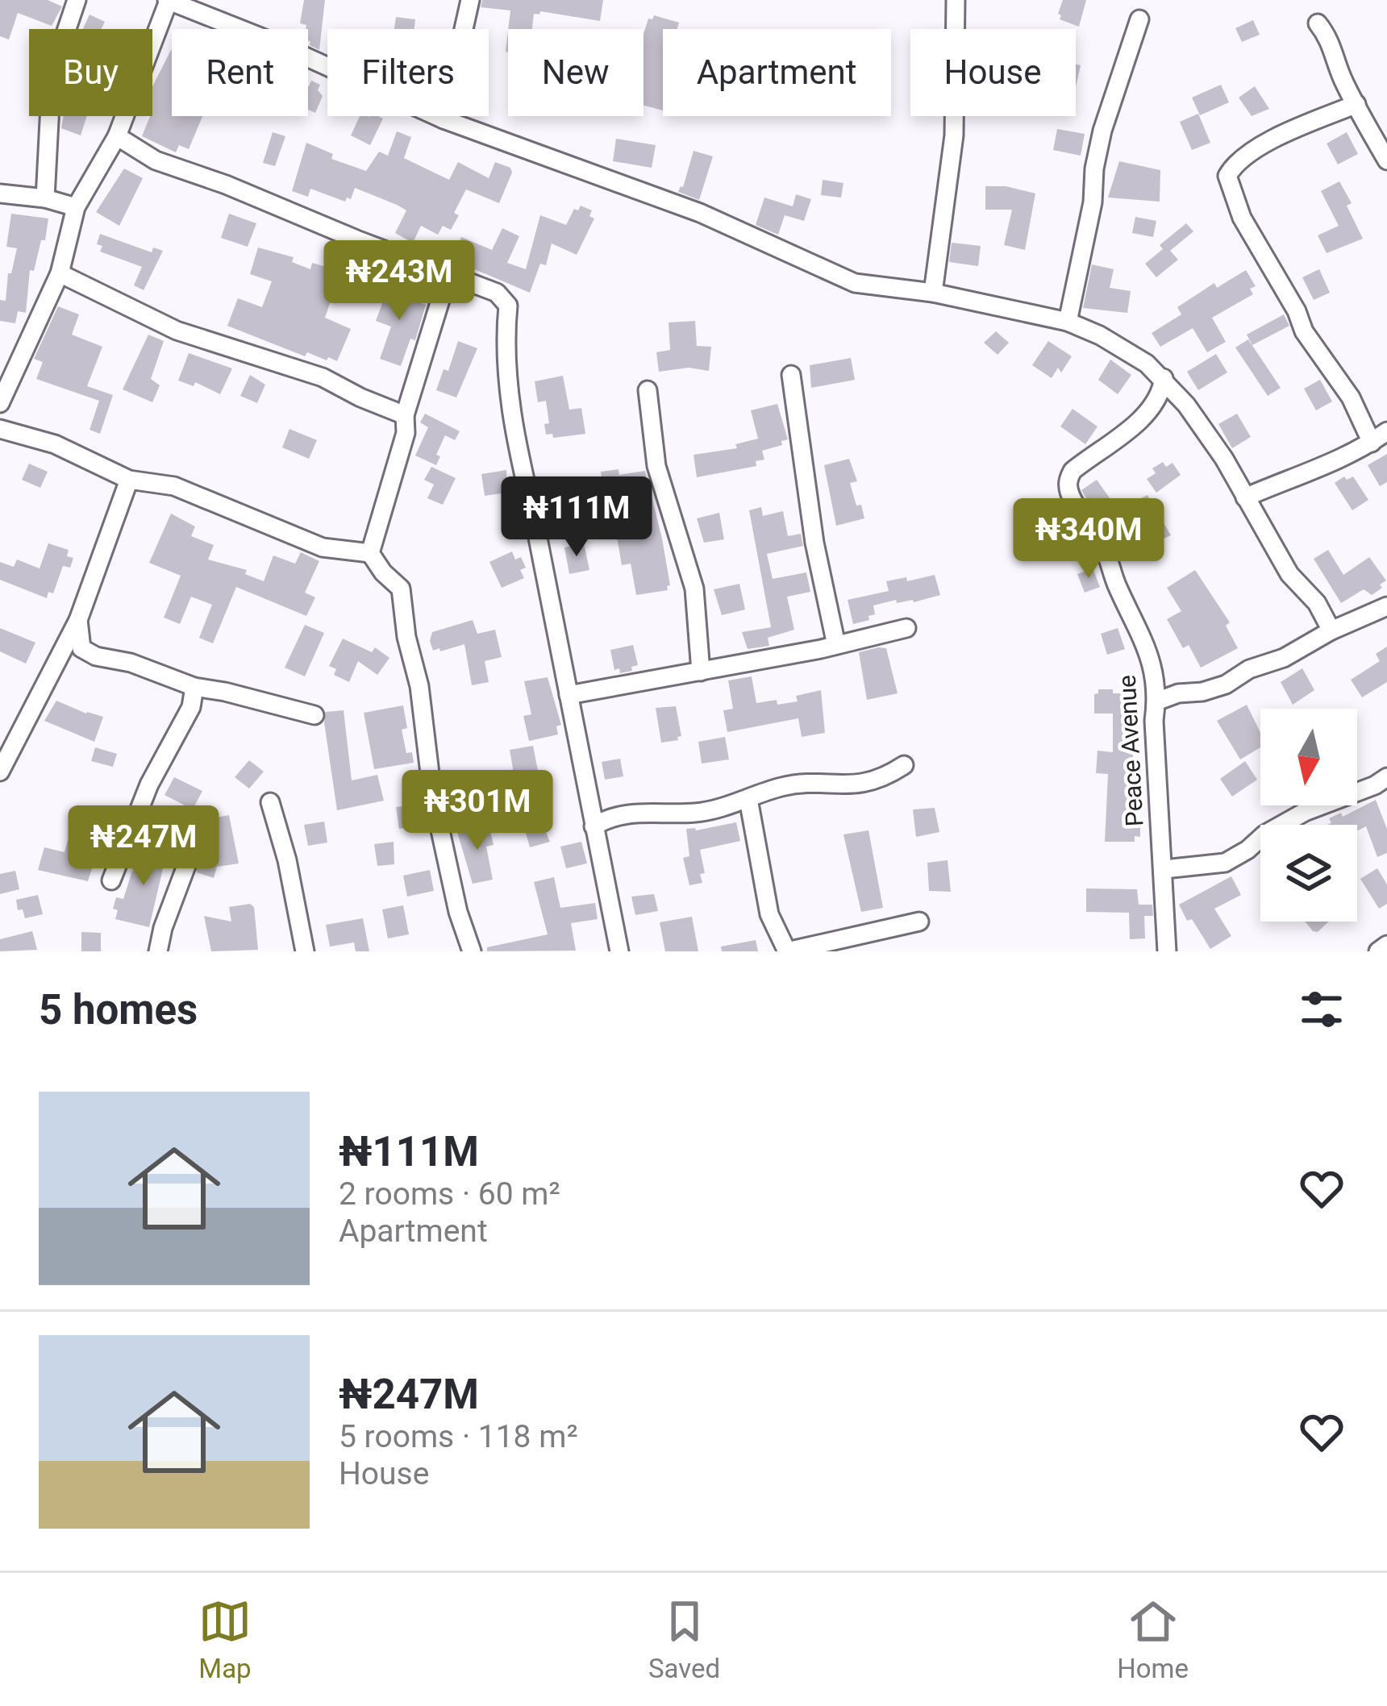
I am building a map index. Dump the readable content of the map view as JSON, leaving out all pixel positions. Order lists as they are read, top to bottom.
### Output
{
  "streets": {
    "street": ["Peace Avenue"]
  },
  "north": "bottom",
  "page": {
    "chip": [
      "Buy",
      "Rent",
      "Filters",
      "New",
      "Apartment",
      "House"
    ],
    "price": [
      "₦243M",
      "₦111M",
      "₦340M",
      "₦301M",
      "₦247M"
    ],
    "heading": "5 homes",
    "list": [
      {
        "name": "₦111M",
        "note": "2 rooms · 60 m² · Apartment"
      },
      {
        "name": "₦247M",
        "note": "5 rooms · 118 m² · House"
      }
    ],
    "tabs": ["Map", "Saved", "Home"]
  }
}
